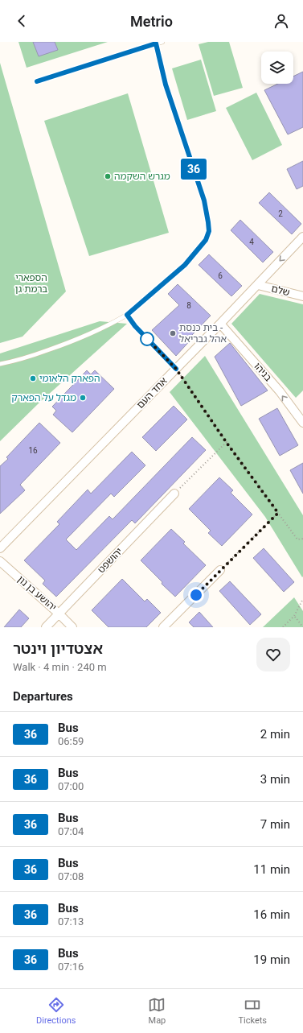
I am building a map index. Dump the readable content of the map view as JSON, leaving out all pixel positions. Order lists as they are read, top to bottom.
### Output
{
  "streets": {
    "street": [
      "שלם",
      "בניהו",
      "אחד העם",
      "יהושפט",
      "יהושע בן נון"
    ]
  },
  "crossings": [
    ["שלם", "אחד העם"],
    ["בניהו", "אחד העם"],
    ["יהושפט", "יהושע בן נון"]
  ],
  "one_way": ["בניהו"],
  "parks": ["הספארי ברמת גן"],
  "places": [
    "מגרש השקמה",
    "בית כנסת - אהל גבריאל",
    "הפארק הלאומי",
    "מגדל על הפארק"
  ],
  "lines": ["bus line 36"],
  "house_numbers": [
    "2",
    "4",
    "6",
    "8",
    "16"
  ],
  "page": {
    "header": "Metrio",
    "on_map": "36",
    "heading": [
      ["אצטדיון וינטר", "Walk · 4 min · 240 m"],
      "Departures"
    ],
    "list": [
      {
        "mark": "36",
        "name": "Bus",
        "note": "06:59",
        "value": "2 min"
      },
      {
        "mark": "36",
        "name": "Bus",
        "note": "07:00",
        "value": "3 min"
      },
      {
        "mark": "36",
        "name": "Bus",
        "note": "07:04",
        "value": "7 min"
      },
      {
        "mark": "36",
        "name": "Bus",
        "note": "07:08",
        "value": "11 min"
      },
      {
        "mark": "36",
        "name": "Bus",
        "note": "07:13",
        "value": "16 min"
      },
      {
        "mark": "36",
        "name": "Bus",
        "note": "07:16",
        "value": "19 min"
      }
    ],
    "tabs": ["Directions", "Map", "Tickets"]
  }
}
